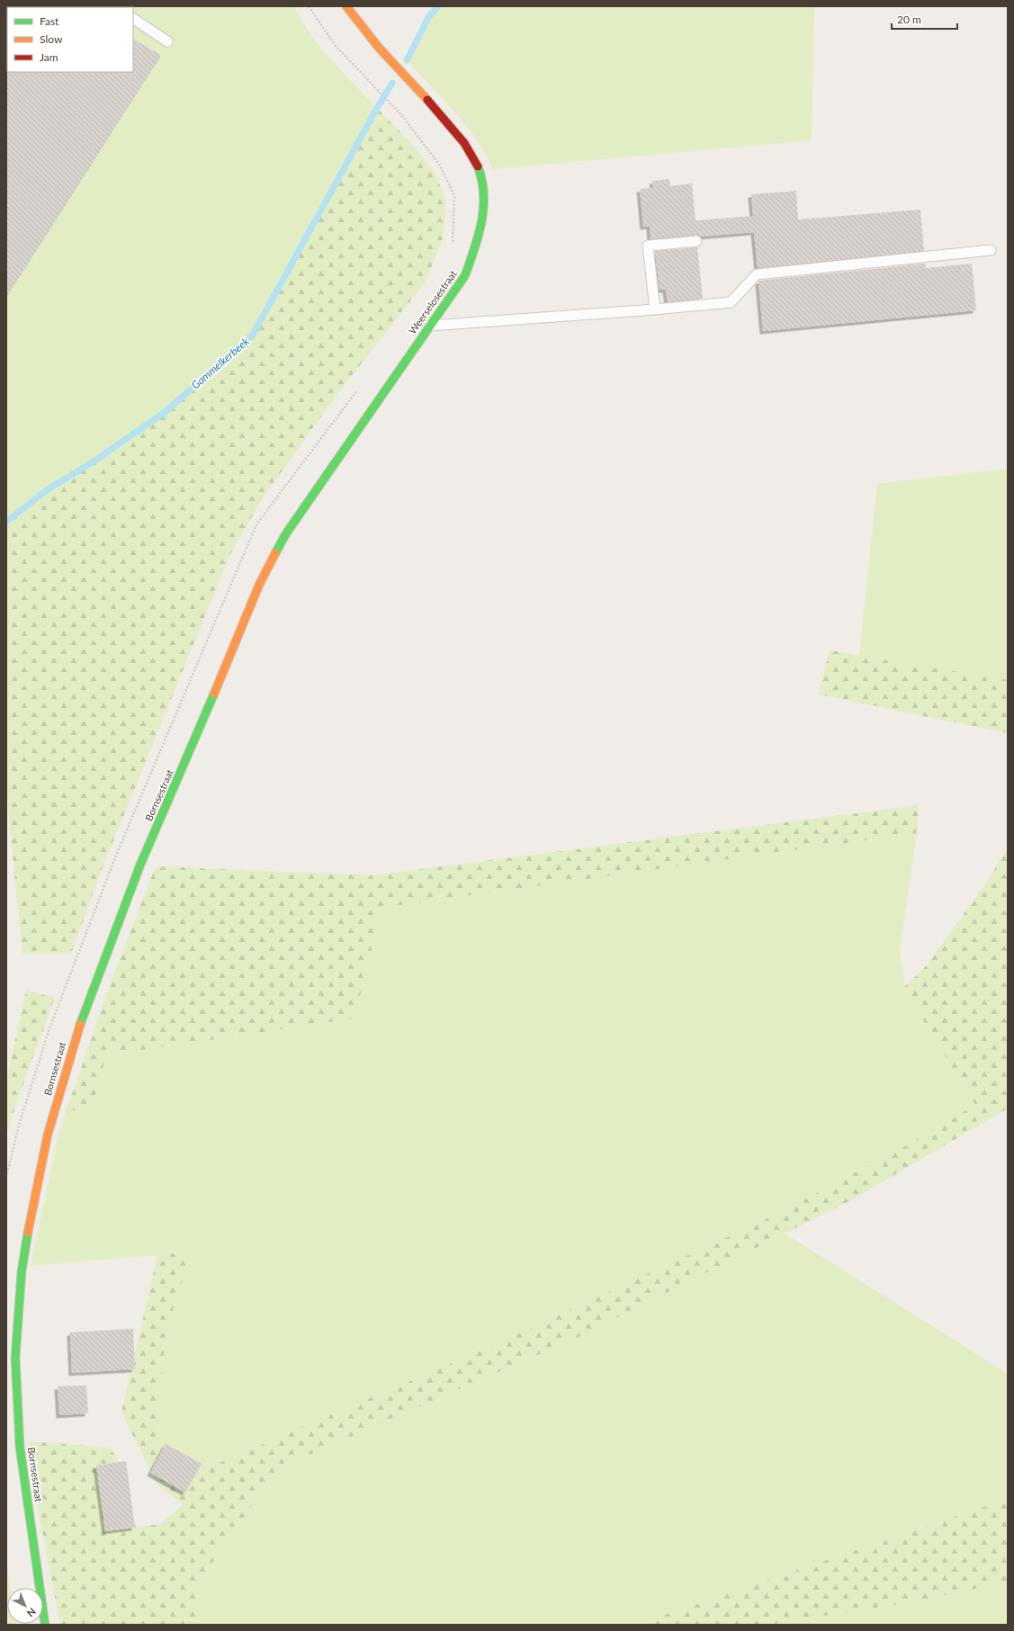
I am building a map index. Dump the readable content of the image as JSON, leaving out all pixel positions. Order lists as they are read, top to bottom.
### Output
{
  "streets": {
    "street": ["Weerselosestraat", "Bornsestraat"]
  },
  "crossings": [
    ["Weerselosestraat", "Bornsestraat"]
  ],
  "water": ["Gammelkerbeek"],
  "legend": ["Fast", "Slow", "Jam"],
  "scale_bar": "20 m",
  "north": "bottom right"
}
